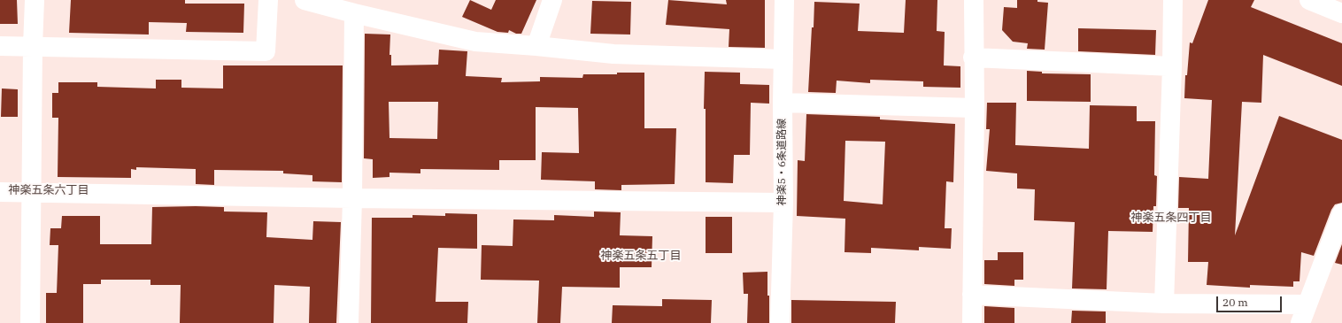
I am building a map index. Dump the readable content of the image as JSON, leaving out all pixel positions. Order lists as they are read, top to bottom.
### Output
{
  "streets": {
    "street": ["神楽5・6条道路線"]
  },
  "districts": ["神楽五条六丁目", "神楽五条四丁目", "神楽五条五丁目"],
  "scale_bar": "20 m"
}
